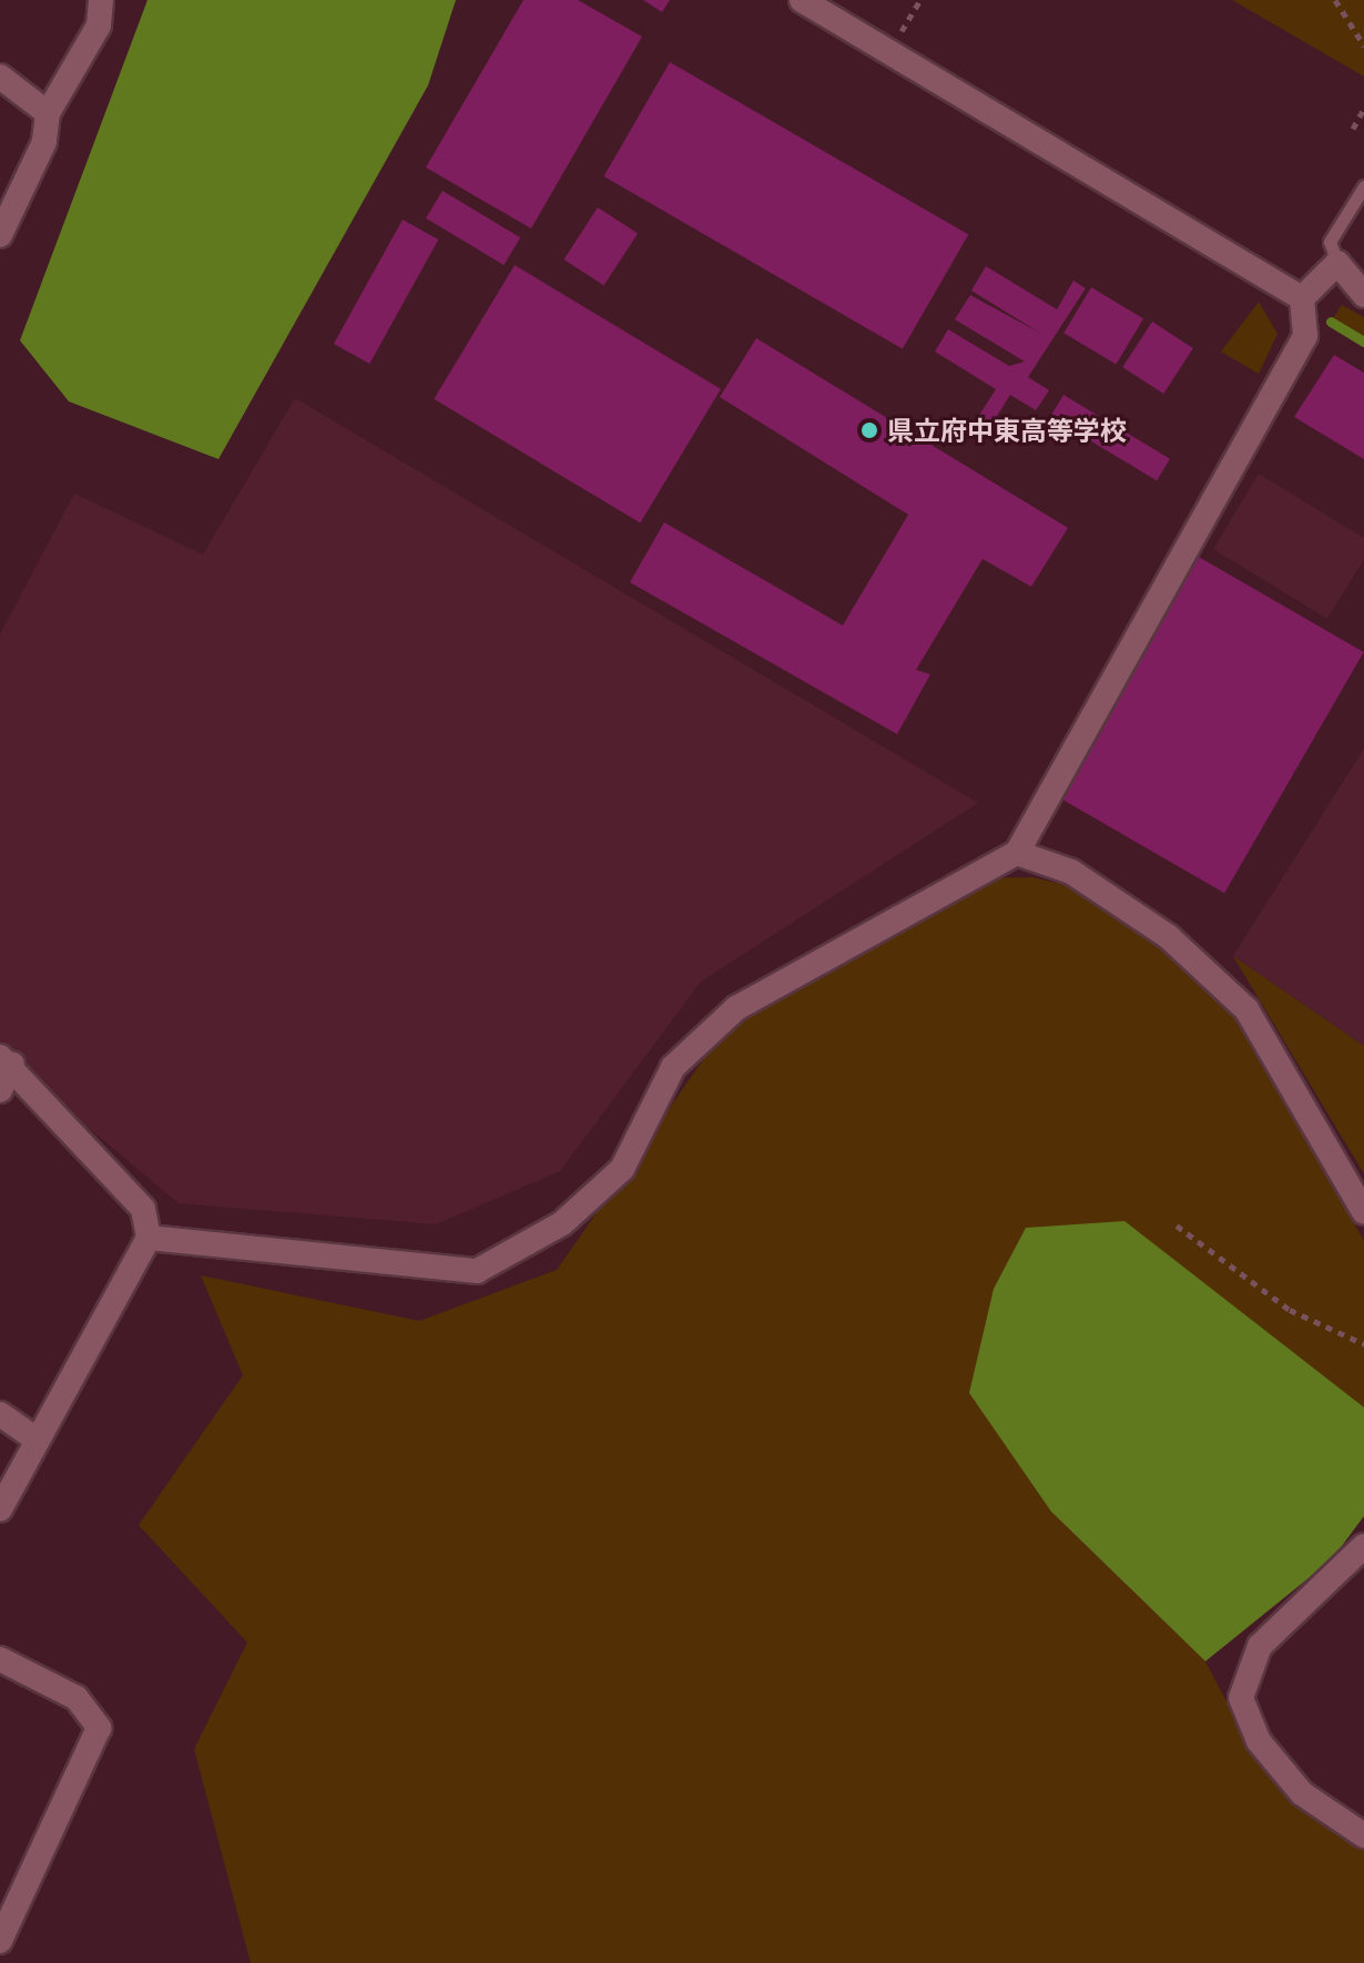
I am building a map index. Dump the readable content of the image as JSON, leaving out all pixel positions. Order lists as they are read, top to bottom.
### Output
{
  "places": ["県立府中東高等学校"]
}
